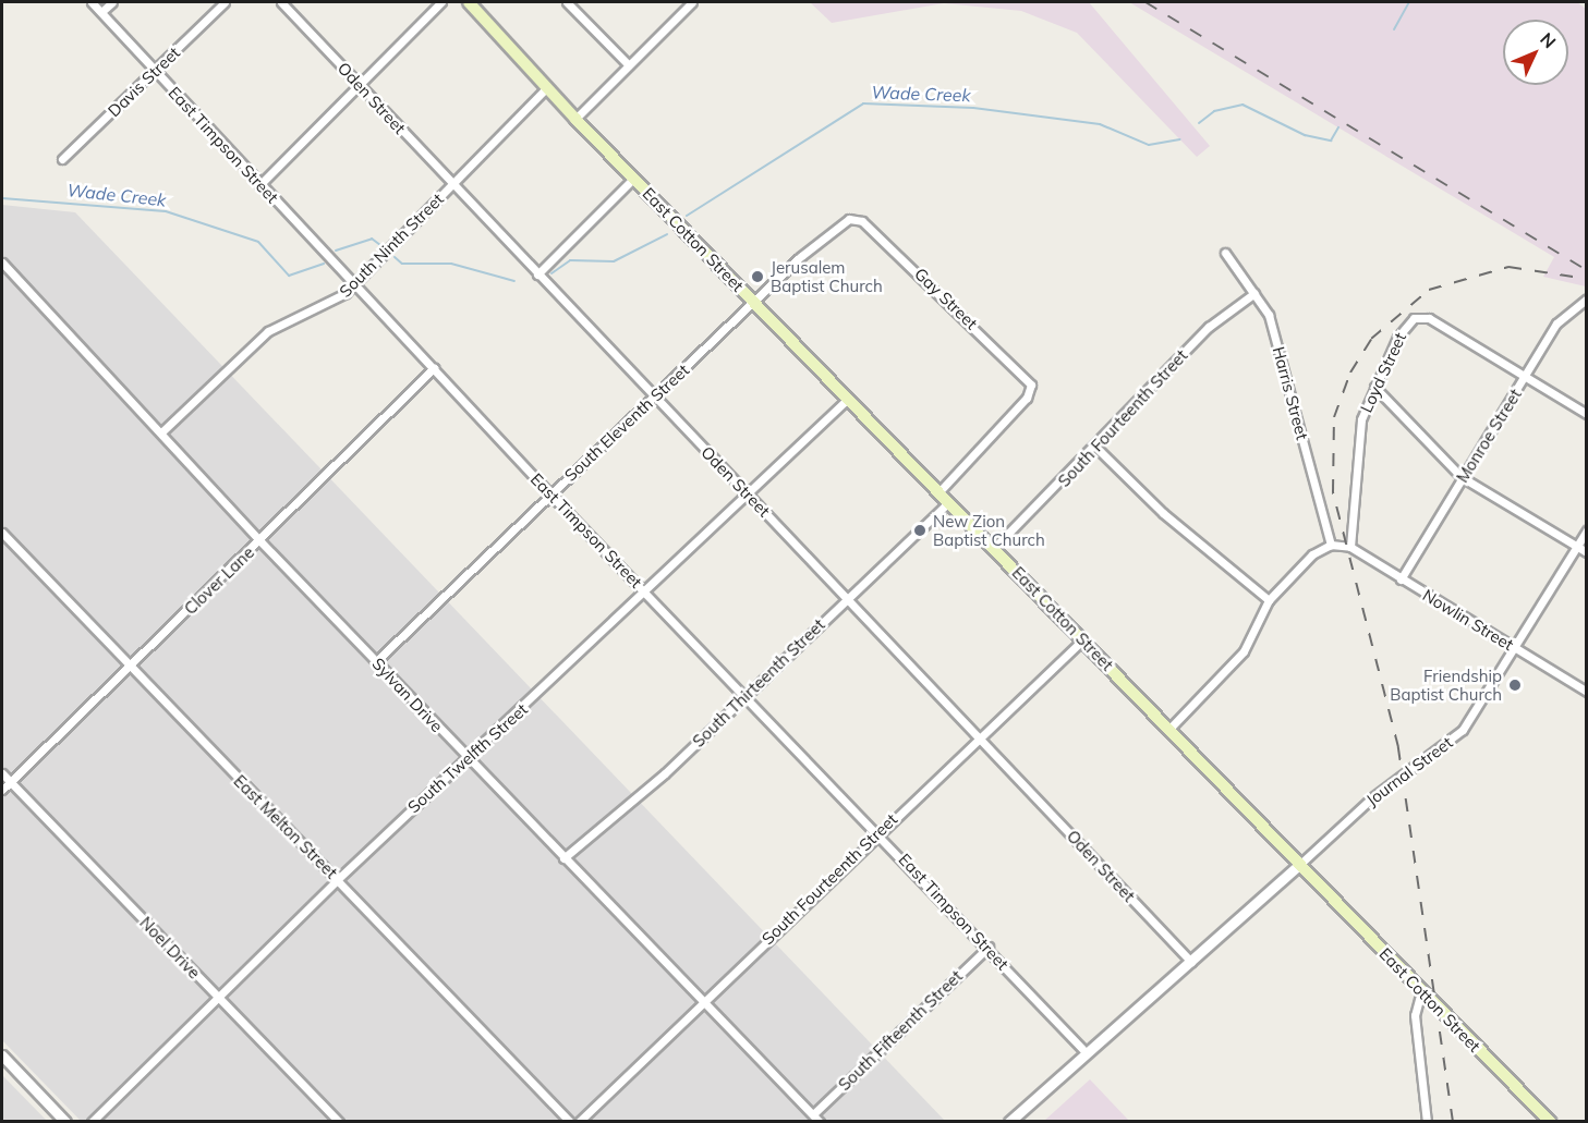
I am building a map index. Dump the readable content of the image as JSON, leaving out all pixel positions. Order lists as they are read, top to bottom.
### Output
{
  "streets": {
    "main road": ["East Cotton Street"],
    "street": [
      "Davis Street",
      "Oden Street",
      "East Timpson Street",
      "South Ninth Street",
      "Gay Street",
      "Loyd Street",
      "Harris Street",
      "South Fourteenth Street",
      "South Eleventh Street",
      "Monroe Street",
      "Clover Lane",
      "Nowlin Street",
      "South Thirteenth Street",
      "Sylvan Drive",
      "South Twelfth Street",
      "Journal Street",
      "East Melton Street",
      "Noel Drive",
      "South Fifteenth Street"
    ]
  },
  "crossings": [
    ["Davis Street", "East Timpson Street"],
    ["Oden Street", "South Ninth Street"],
    ["Oden Street", "South Fourteenth Street"],
    ["Oden Street", "South Eleventh Street"],
    ["Oden Street", "South Thirteenth Street"],
    ["Oden Street", "South Twelfth Street"],
    ["East Timpson Street", "South Ninth Street"],
    ["East Timpson Street", "South Fourteenth Street"],
    ["East Timpson Street", "South Eleventh Street"],
    ["East Timpson Street", "Clover Lane"],
    ["East Timpson Street", "South Thirteenth Street"],
    ["East Timpson Street", "South Twelfth Street"],
    ["East Timpson Street", "South Fifteenth Street"],
    ["East Cotton Street", "South Ninth Street"],
    ["East Cotton Street", "Gay Street"],
    ["East Cotton Street", "South Fourteenth Street"],
    ["East Cotton Street", "South Eleventh Street"],
    ["East Cotton Street", "South Thirteenth Street"],
    ["East Cotton Street", "South Twelfth Street"],
    ["East Cotton Street", "Journal Street"],
    ["South Ninth Street", "Sylvan Drive"],
    ["Gay Street", "South Eleventh Street"],
    ["Loyd Street", "Monroe Street"],
    ["Loyd Street", "Nowlin Street"],
    ["Harris Street", "South Fourteenth Street"],
    ["South Fourteenth Street", "Sylvan Drive"],
    ["South Eleventh Street", "Sylvan Drive"],
    ["Monroe Street", "Nowlin Street"],
    ["Clover Lane", "Sylvan Drive"],
    ["Clover Lane", "East Melton Street"],
    ["Clover Lane", "Noel Drive"],
    ["Nowlin Street", "Journal Street"],
    ["South Thirteenth Street", "Sylvan Drive"],
    ["Sylvan Drive", "South Twelfth Street"],
    ["Sylvan Drive", "South Fifteenth Street"],
    ["South Twelfth Street", "East Melton Street"],
    ["South Twelfth Street", "Noel Drive"]
  ],
  "water": ["Wade Creek"],
  "places": ["Jerusalem Baptist Church", "New Zion Baptist Church", "Friendship Baptist Church"],
  "north": "top right"
}
